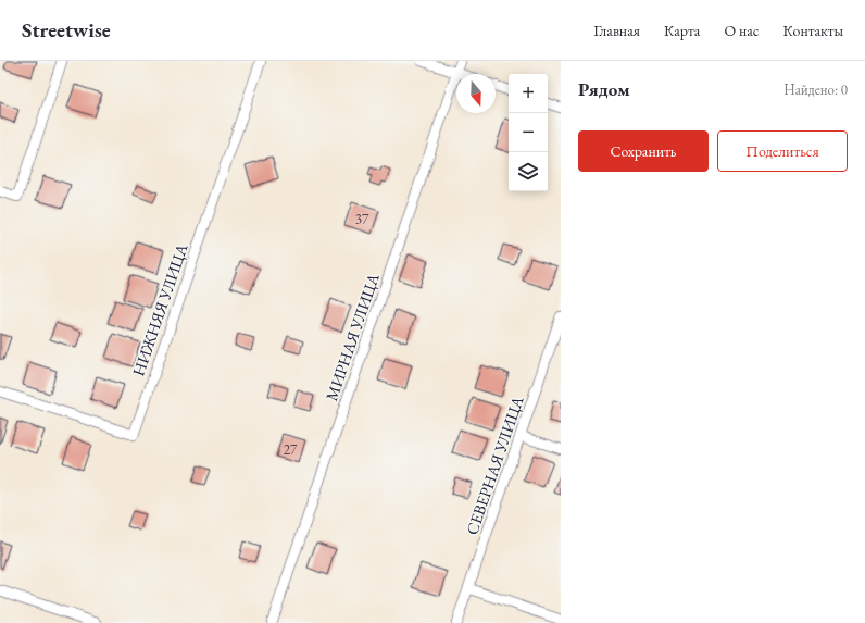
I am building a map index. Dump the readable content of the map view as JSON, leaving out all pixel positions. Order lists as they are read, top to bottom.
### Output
{
  "streets": {
    "street": ["НИЖНЯЯ УЛИЦА", "МИРНАЯ УЛИЦА", "СЕВЕРНАЯ УЛИЦА"]
  },
  "house_numbers": ["37", "27"],
  "north": "bottom",
  "page": {
    "header": "Streetwise",
    "nav": [
      "Главная",
      "Карта",
      "О нас",
      "Контакты"
    ],
    "heading": ["Рядом", "Найдено: 0"],
    "map_buttons": ["+", "−"],
    "buttons": ["Сохранить", "Поделиться"]
  }
}
